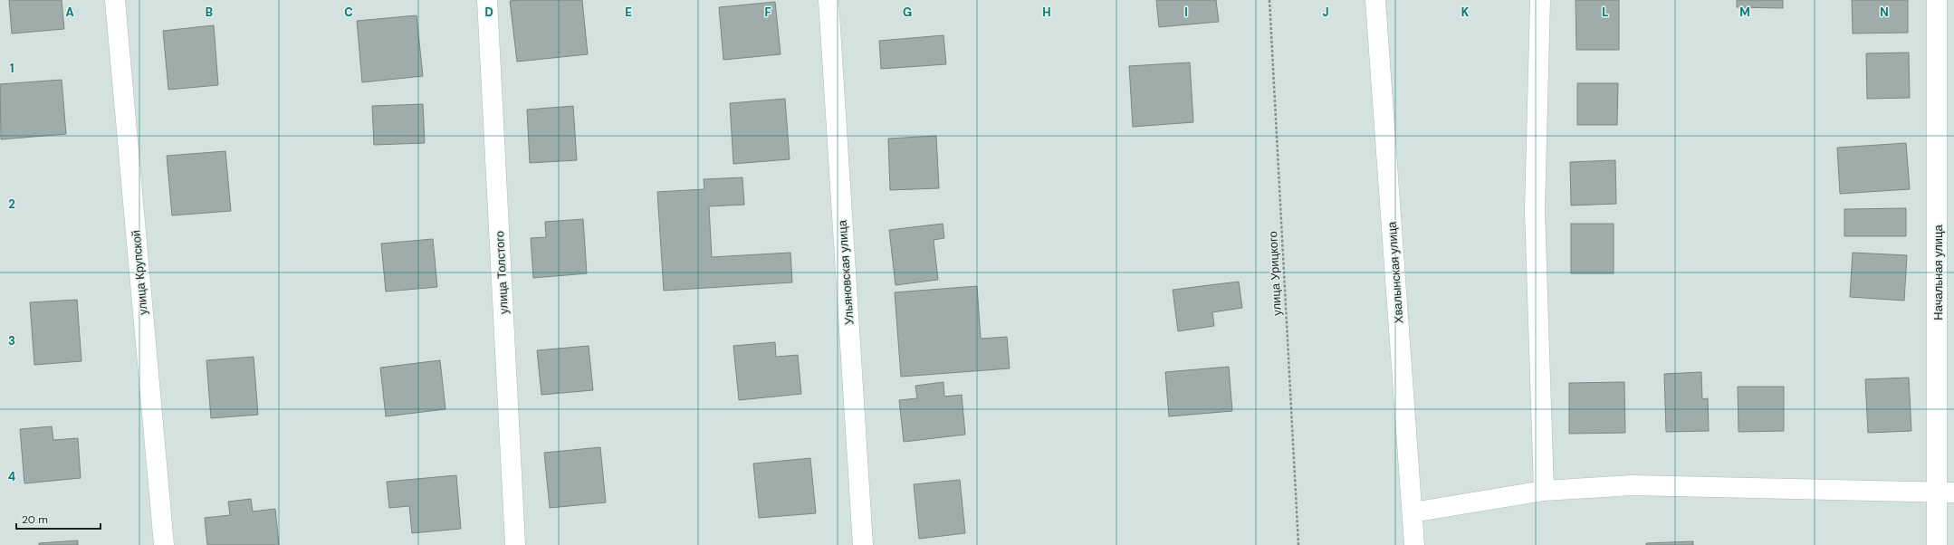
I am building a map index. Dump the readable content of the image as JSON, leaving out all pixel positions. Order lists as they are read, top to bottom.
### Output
{
  "streets": {
    "street": [
      "улица Крупской",
      "улица Толстого",
      "Ульяновская улица",
      "Хвалынская улица",
      "Начальная улица"
    ],
    "path": ["улица Урицкого"]
  },
  "scale_bar": "20 m",
  "grid": {
    "columns": [
      "A",
      "B",
      "C",
      "D",
      "E",
      "F",
      "G",
      "H",
      "I",
      "J",
      "K",
      "L",
      "M",
      "N"
    ],
    "rows": [
      "1",
      "2",
      "3",
      "4"
    ]
  }
}
